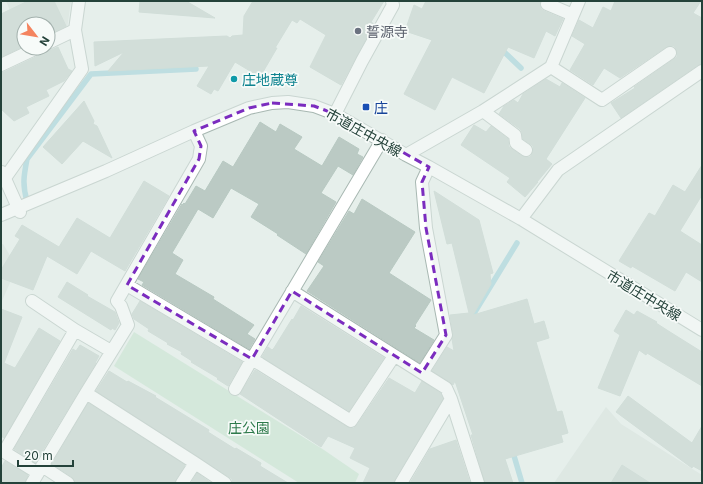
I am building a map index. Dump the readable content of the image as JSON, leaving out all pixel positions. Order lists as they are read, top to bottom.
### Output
{
  "streets": {
    "street": ["市道庄中央線"]
  },
  "parks": ["庄公園"],
  "places": {
    "other": ["誓源寺", "庄地蔵尊"],
    "transit": ["庄"]
  },
  "scale_bar": "20 m",
  "north": "bottom right"
}
